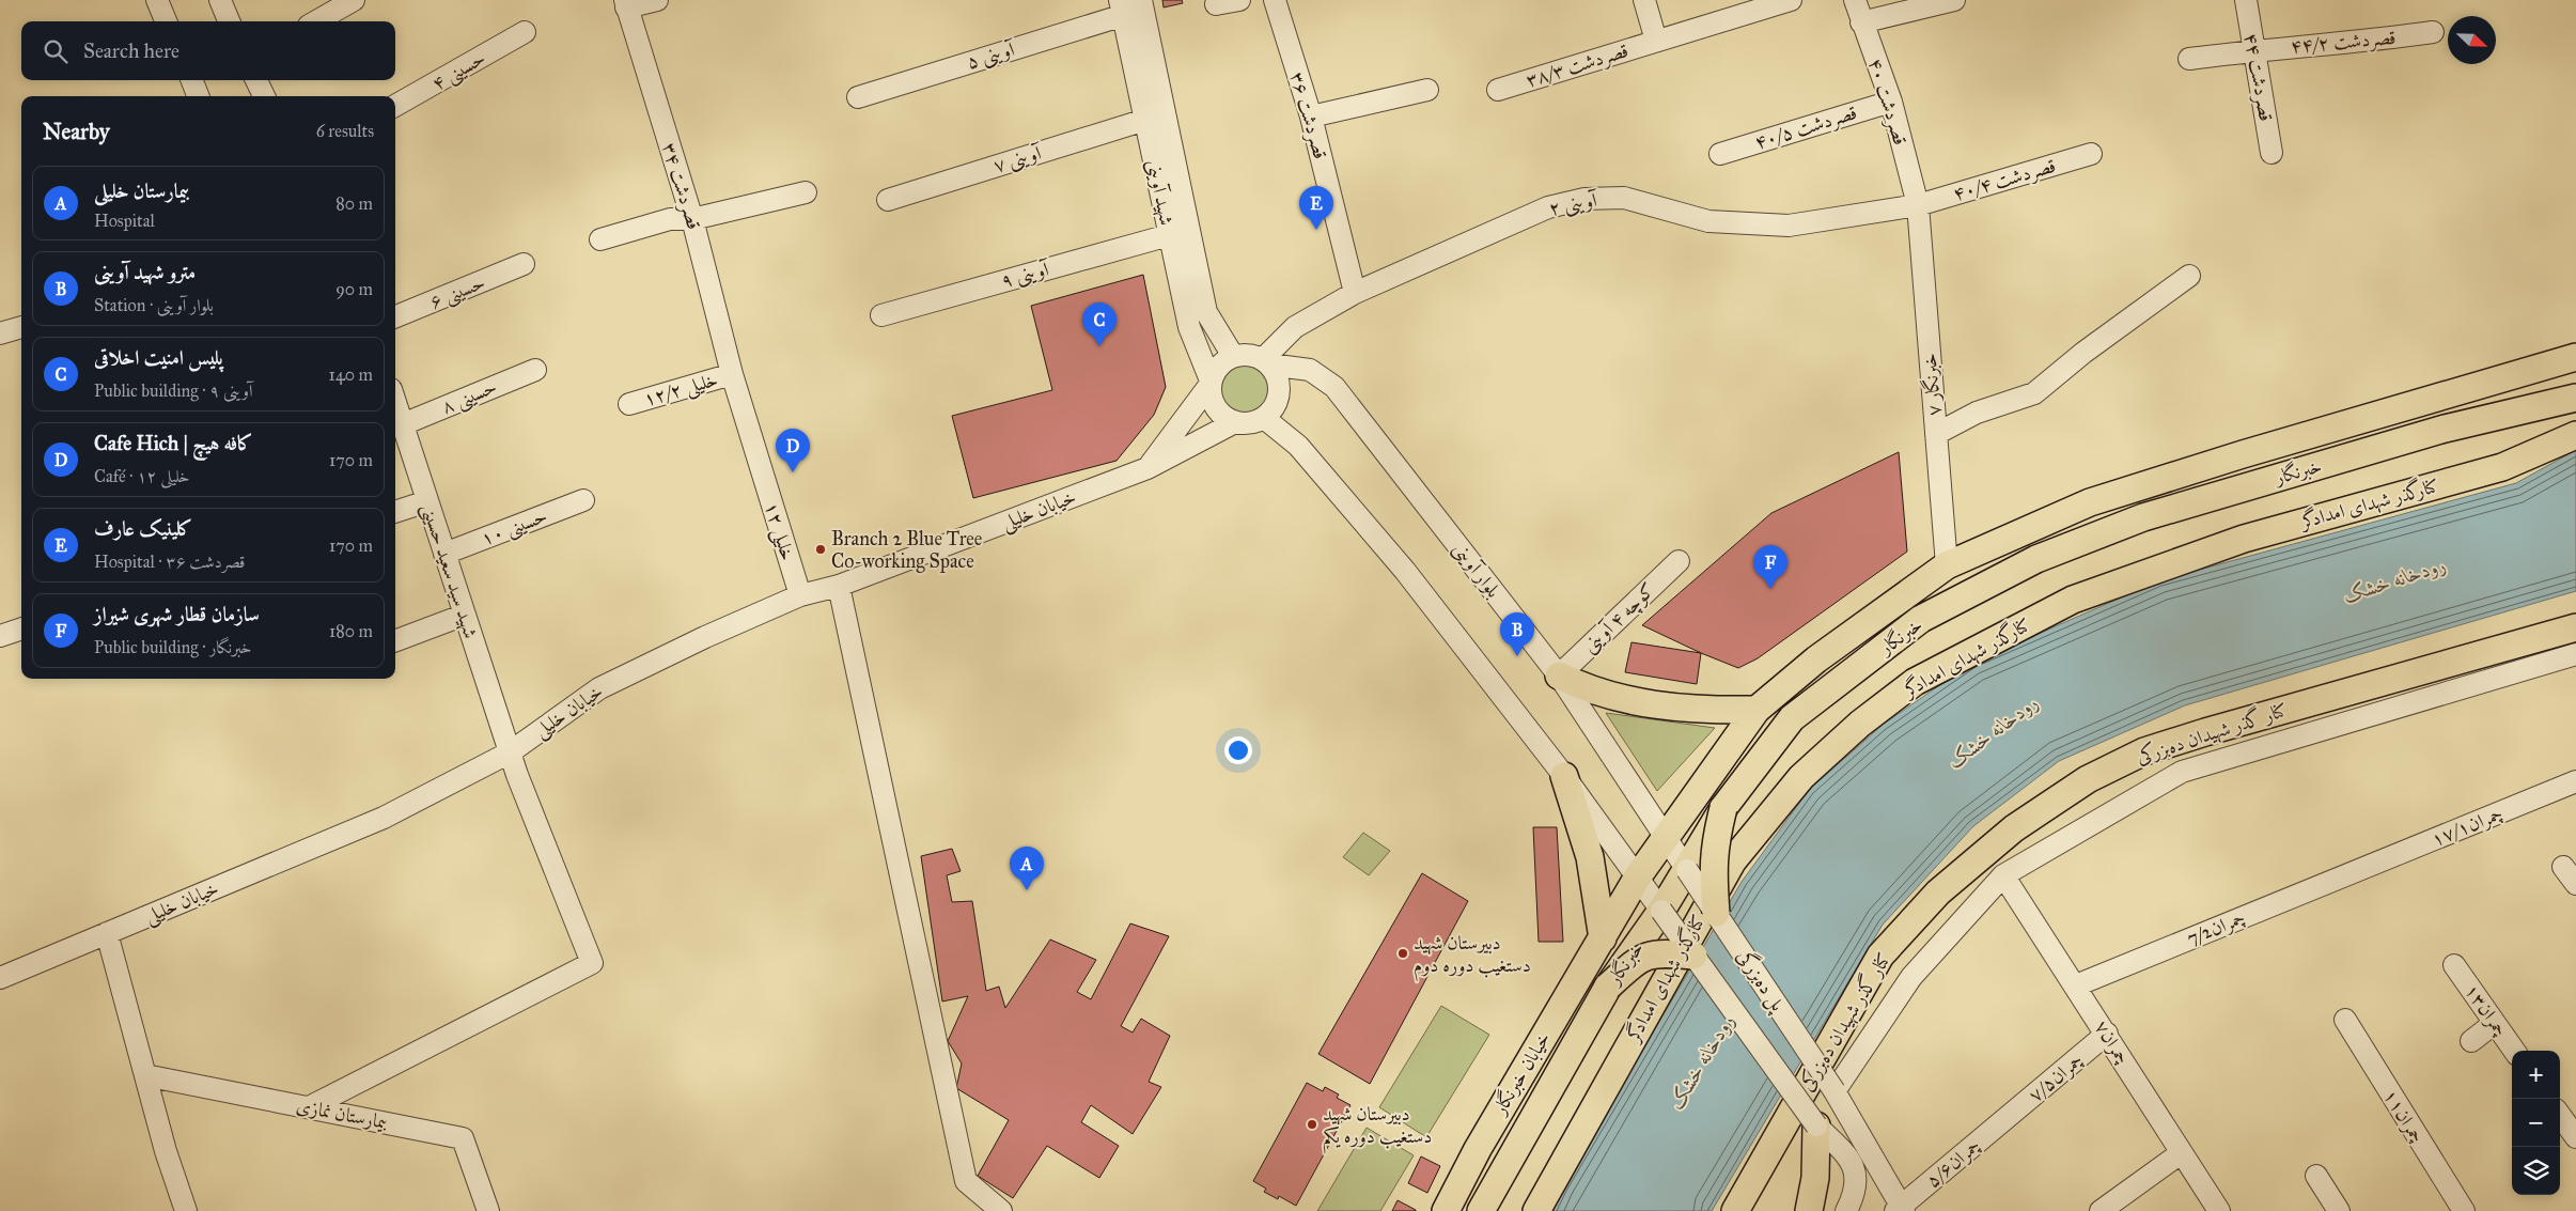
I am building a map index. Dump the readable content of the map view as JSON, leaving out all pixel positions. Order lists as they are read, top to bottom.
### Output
{
  "streets": {
    "main road": [
      "خبرنگار",
      "کنارگذر شهدای امدادگر",
      "کنار گذر شهیدان ده‌بزرکی",
      "خیابان خبرنگار"
    ],
    "street": [
      "۴۴/۲ قصردشت",
      "۵ آوینی",
      "۳۸/۳ قصردشت",
      "۴ حسینی",
      "۴۴ قصردشت",
      "۴۰ قصردشت",
      "۳۶ قصردشت",
      "۴۰/۵ قصردشت",
      "۷ آوینی",
      "۴۰/۴ قصردشت",
      "قصردشت ۳۴",
      "شهید آوینی",
      "۲ آوینی",
      "۹ آوینی",
      "۶ حسینی",
      "۷ خبرنگار",
      "۱۲/۲ خلیلی",
      "۸ حسینی",
      "خیابان خلیلی",
      "۱۰ حسینی",
      "۱۲ خلیلی",
      "بلوار آوینی",
      "شهید سید سعید حسینی",
      "کوچه ۴ آوینی",
      "چمران۱۷/۱",
      "7/2چمران",
      "پل ده‌بزرگی",
      "چمران۱۳",
      "چمران۷",
      "چمران۷/۵",
      "بیمارستان نمازی",
      "چمران۱۱",
      "چمران۵/۶"
    ]
  },
  "crossings": [
    ["۴۴/۲ قصردشت", "۴۴ قصردشت"],
    ["۵ آوینی", "شهید آوینی"],
    ["۴۰ قصردشت", "۴۰/۵ قصردشت"],
    ["۴۰ قصردشت", "۴۰/۴ قصردشت"],
    ["۴۰ قصردشت", "۲ آوینی"],
    ["۴۰ قصردشت", "۷ خبرنگار"],
    ["۳۶ قصردشت", "۲ آوینی"],
    ["۷ آوینی", "شهید آوینی"],
    ["۴۰/۴ قصردشت", "۲ آوینی"],
    ["۴۰/۴ قصردشت", "۷ خبرنگار"],
    ["قصردشت ۳۴", "۱۲/۲ خلیلی"],
    ["قصردشت ۳۴", "۱۲ خلیلی"],
    ["شهید آوینی", "۲ آوینی"],
    ["شهید آوینی", "۹ آوینی"],
    ["شهید آوینی", "خیابان خلیلی"],
    ["شهید آوینی", "بلوار آوینی"],
    ["۲ آوینی", "۷ خبرنگار"],
    ["۲ آوینی", "خیابان خلیلی"],
    ["۲ آوینی", "بلوار آوینی"],
    ["۷ خبرنگار", "خبرنگار"],
    ["۱۲/۲ خلیلی", "۱۲ خلیلی"],
    ["۸ حسینی", "شهید سید سعید حسینی"],
    ["خبرنگار", "بلوار آوینی"],
    ["خبرنگار", "پل ده‌بزرگی"],
    ["خبرنگار", "خیابان خبرنگار"],
    ["خیابان خلیلی", "۱۲ خلیلی"],
    ["خیابان خلیلی", "بلوار آوینی"],
    ["خیابان خلیلی", "شهید سید سعید حسینی"],
    ["۱۰ حسینی", "شهید سید سعید حسینی"],
    ["بلوار آوینی", "کوچه ۴ آوینی"],
    ["بلوار آوینی", "پل ده‌بزرگی"],
    ["شهید سید سعید حسینی", "بیمارستان نمازی"],
    ["چمران۱۷/۱", "7/2چمران"],
    ["7/2چمران", "چمران۷"],
    ["پل ده‌بزرگی", "چمران۵/۶"],
    ["چمران۷", "چمران۷/۵"],
    ["چمران۷/۵", "چمران۵/۶"]
  ],
  "water": ["رودخانه خشک"],
  "places": ["Branch 2 Blue Tree Co-working Space", "دبیرستان شهید دستغیب دوره دوم", "دبیرستان شهید دستغیب دوره یکم"],
  "north": "bottom right",
  "page": {
    "search": "Search here",
    "heading": ["Nearby", "6 results"],
    "list": [
      {
        "mark": "A",
        "name": "بیمارستان خلیلی",
        "note": "Hospital",
        "value": "80 m"
      },
      {
        "mark": "B",
        "name": "مترو شهید آوینی",
        "note": "Station · بلوار آوینی",
        "value": "90 m"
      },
      {
        "mark": "C",
        "name": "پلیس امنیت اخلاقی",
        "note": "Public building · ۹ آوینی",
        "value": "140 m"
      },
      {
        "mark": "D",
        "name": "Cafe Hich | کافه هیچ",
        "note": "Café · ۱۲ خلیلی",
        "value": "170 m"
      },
      {
        "mark": "E",
        "name": "کلینیک عارف",
        "note": "Hospital · ۳۶ قصردشت",
        "value": "170 m"
      },
      {
        "mark": "F",
        "name": "سازمان قطار شهری شیراز",
        "note": "Public building · خبرنگار",
        "value": "180 m"
      }
    ],
    "pins": [
      "E",
      "C",
      "D",
      "F",
      "B",
      "A"
    ],
    "map_buttons": ["+", "−"]
  }
}
